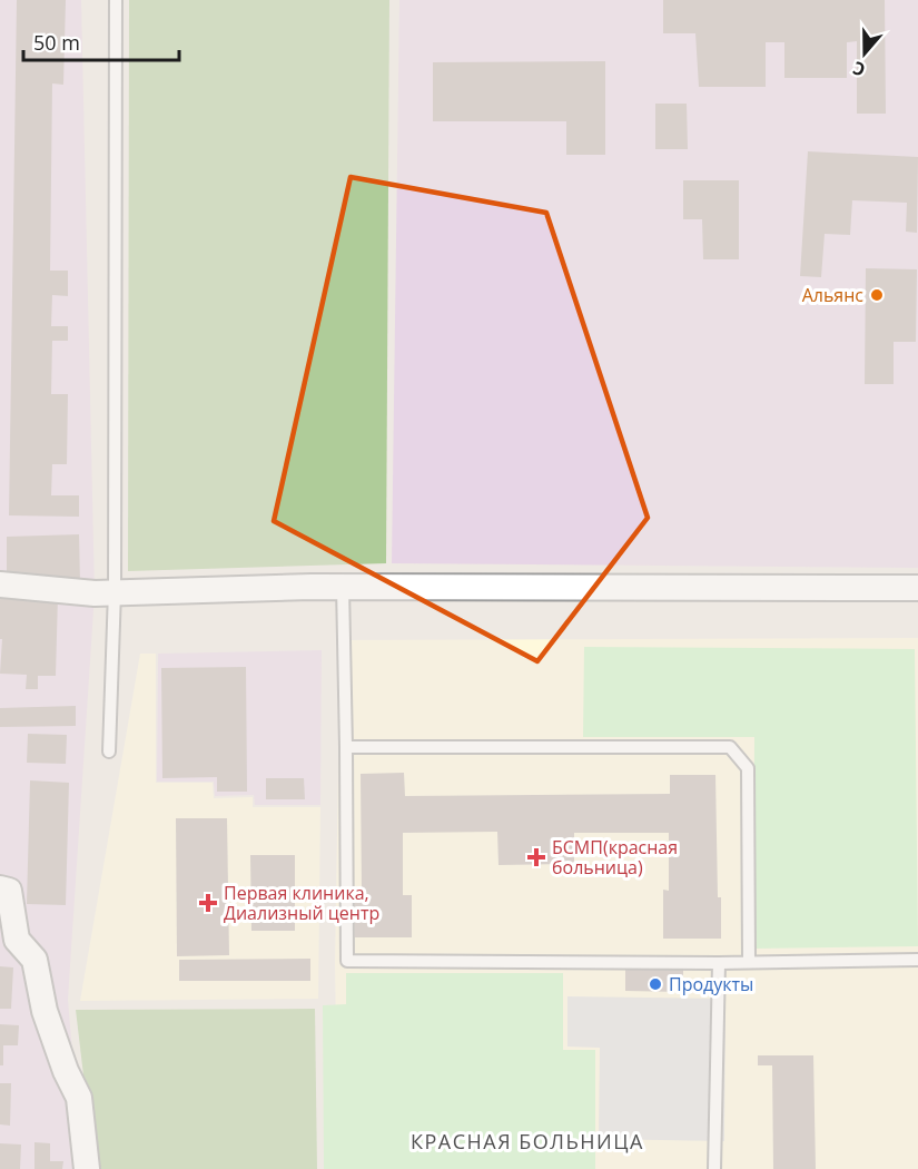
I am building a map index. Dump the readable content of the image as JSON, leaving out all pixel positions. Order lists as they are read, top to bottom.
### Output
{
  "districts": ["КРАСНАЯ БОЛЬНИЦА"],
  "places": {
    "other": ["Альянс", "Продукты"],
    "health": ["БСМП(красная больница)", "Первая клиника, Диализный центр"]
  },
  "scale_bar": "50 m",
  "north": "bottom"
}
